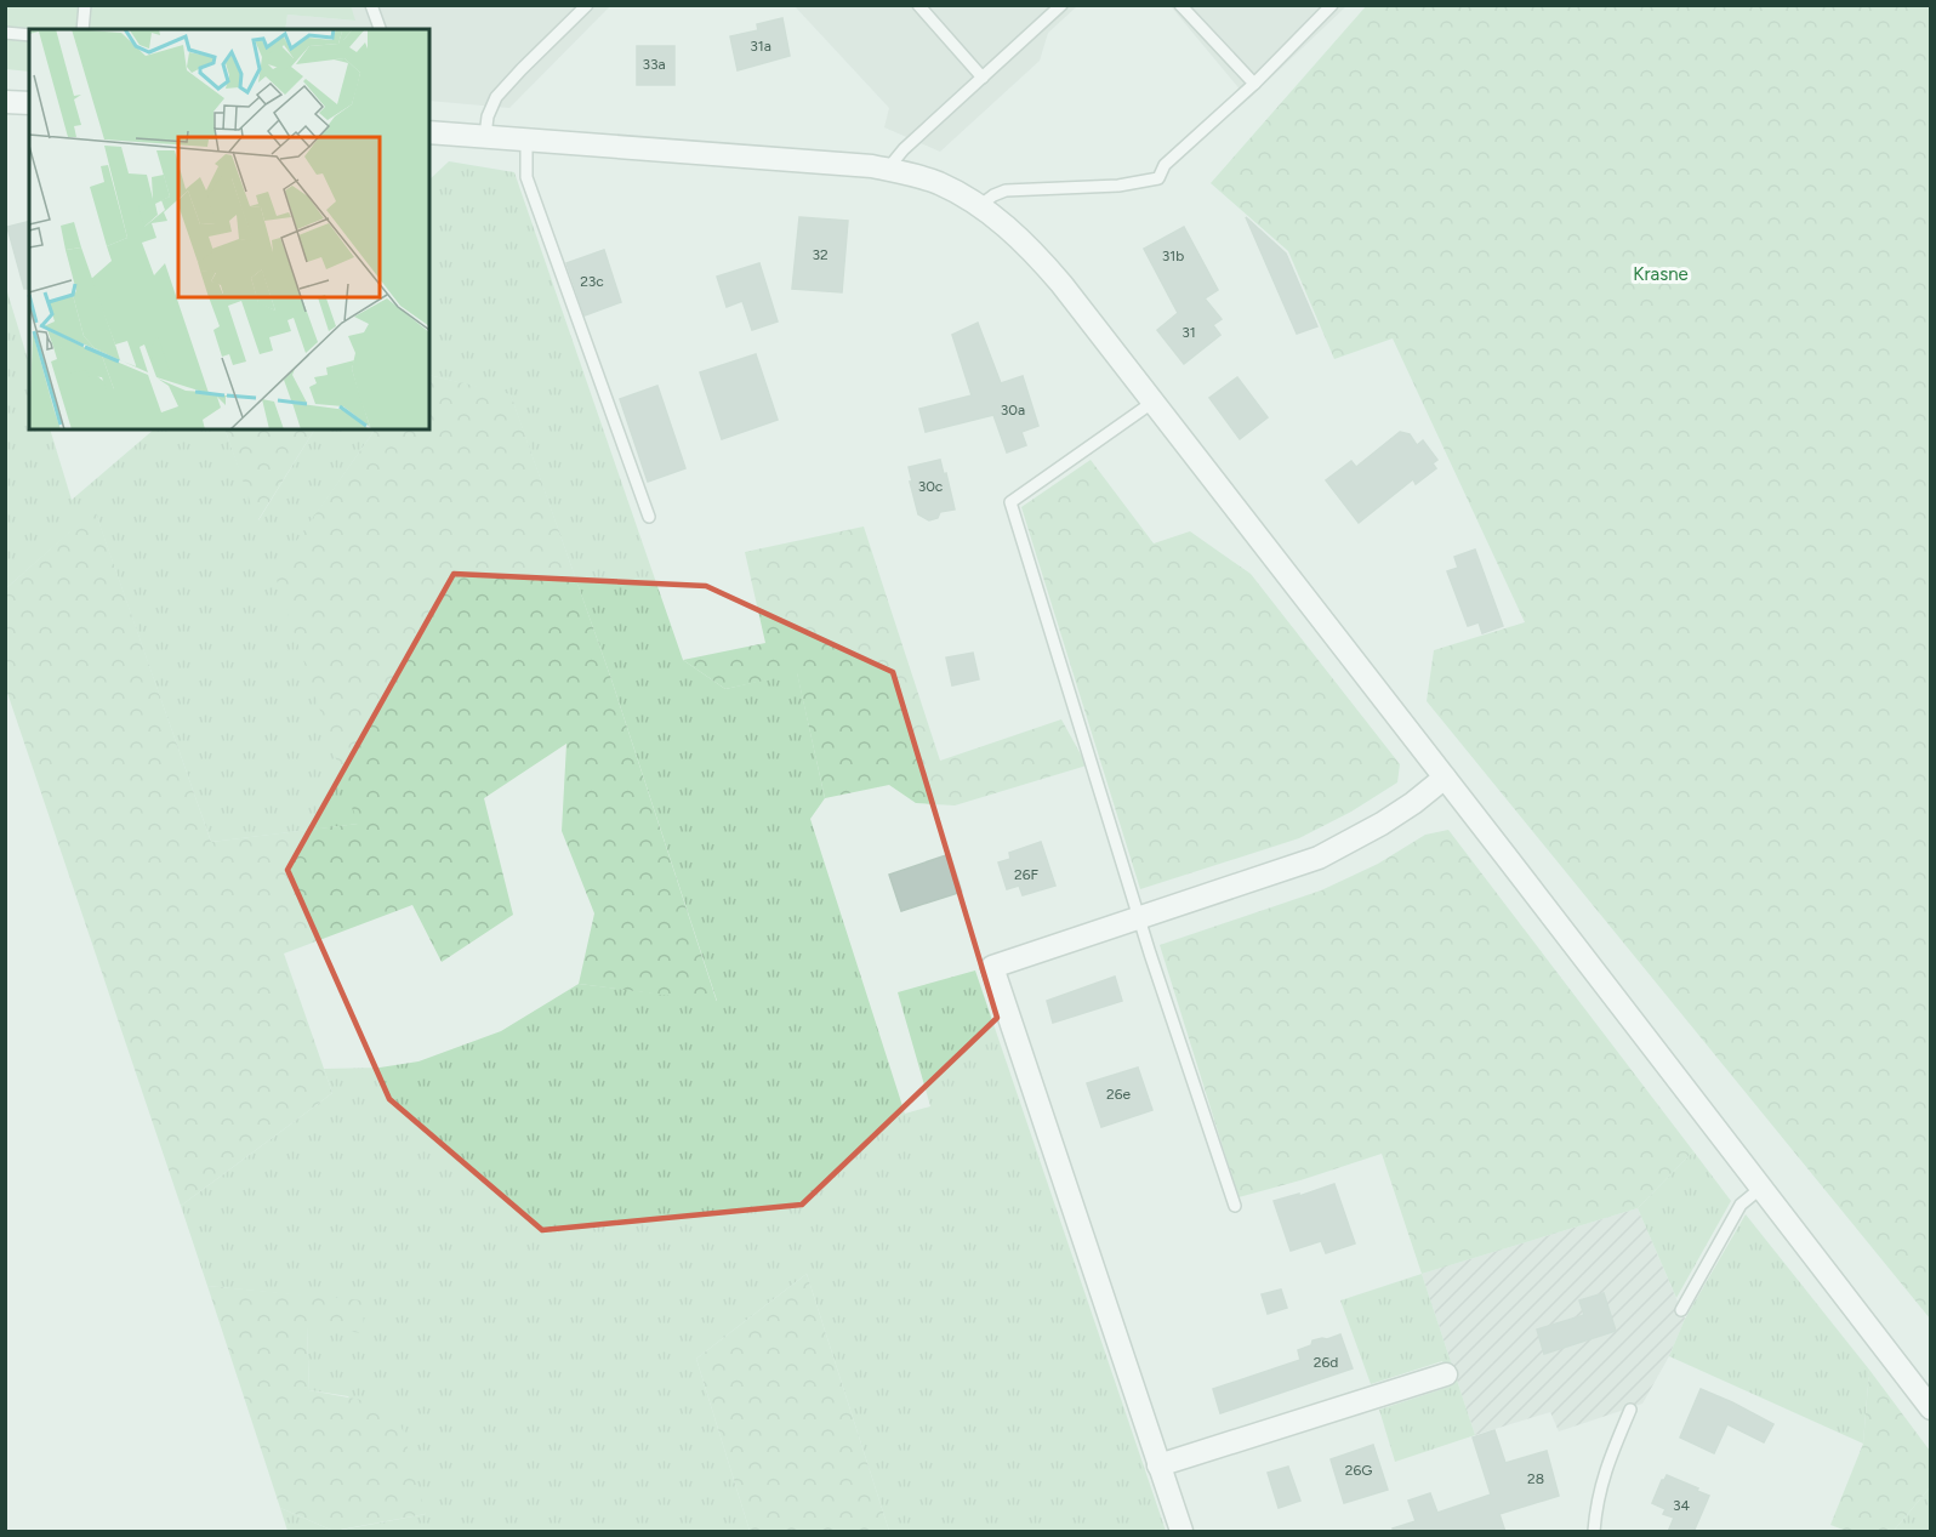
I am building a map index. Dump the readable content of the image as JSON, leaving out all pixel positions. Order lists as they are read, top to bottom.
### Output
{
  "parks": ["Krasne"],
  "house_numbers": [
    "31a",
    "33a",
    "32",
    "31b",
    "23c",
    "31",
    "30a",
    "30c",
    "26F",
    "26e",
    "26d",
    "26G",
    "28",
    "34"
  ]
}
